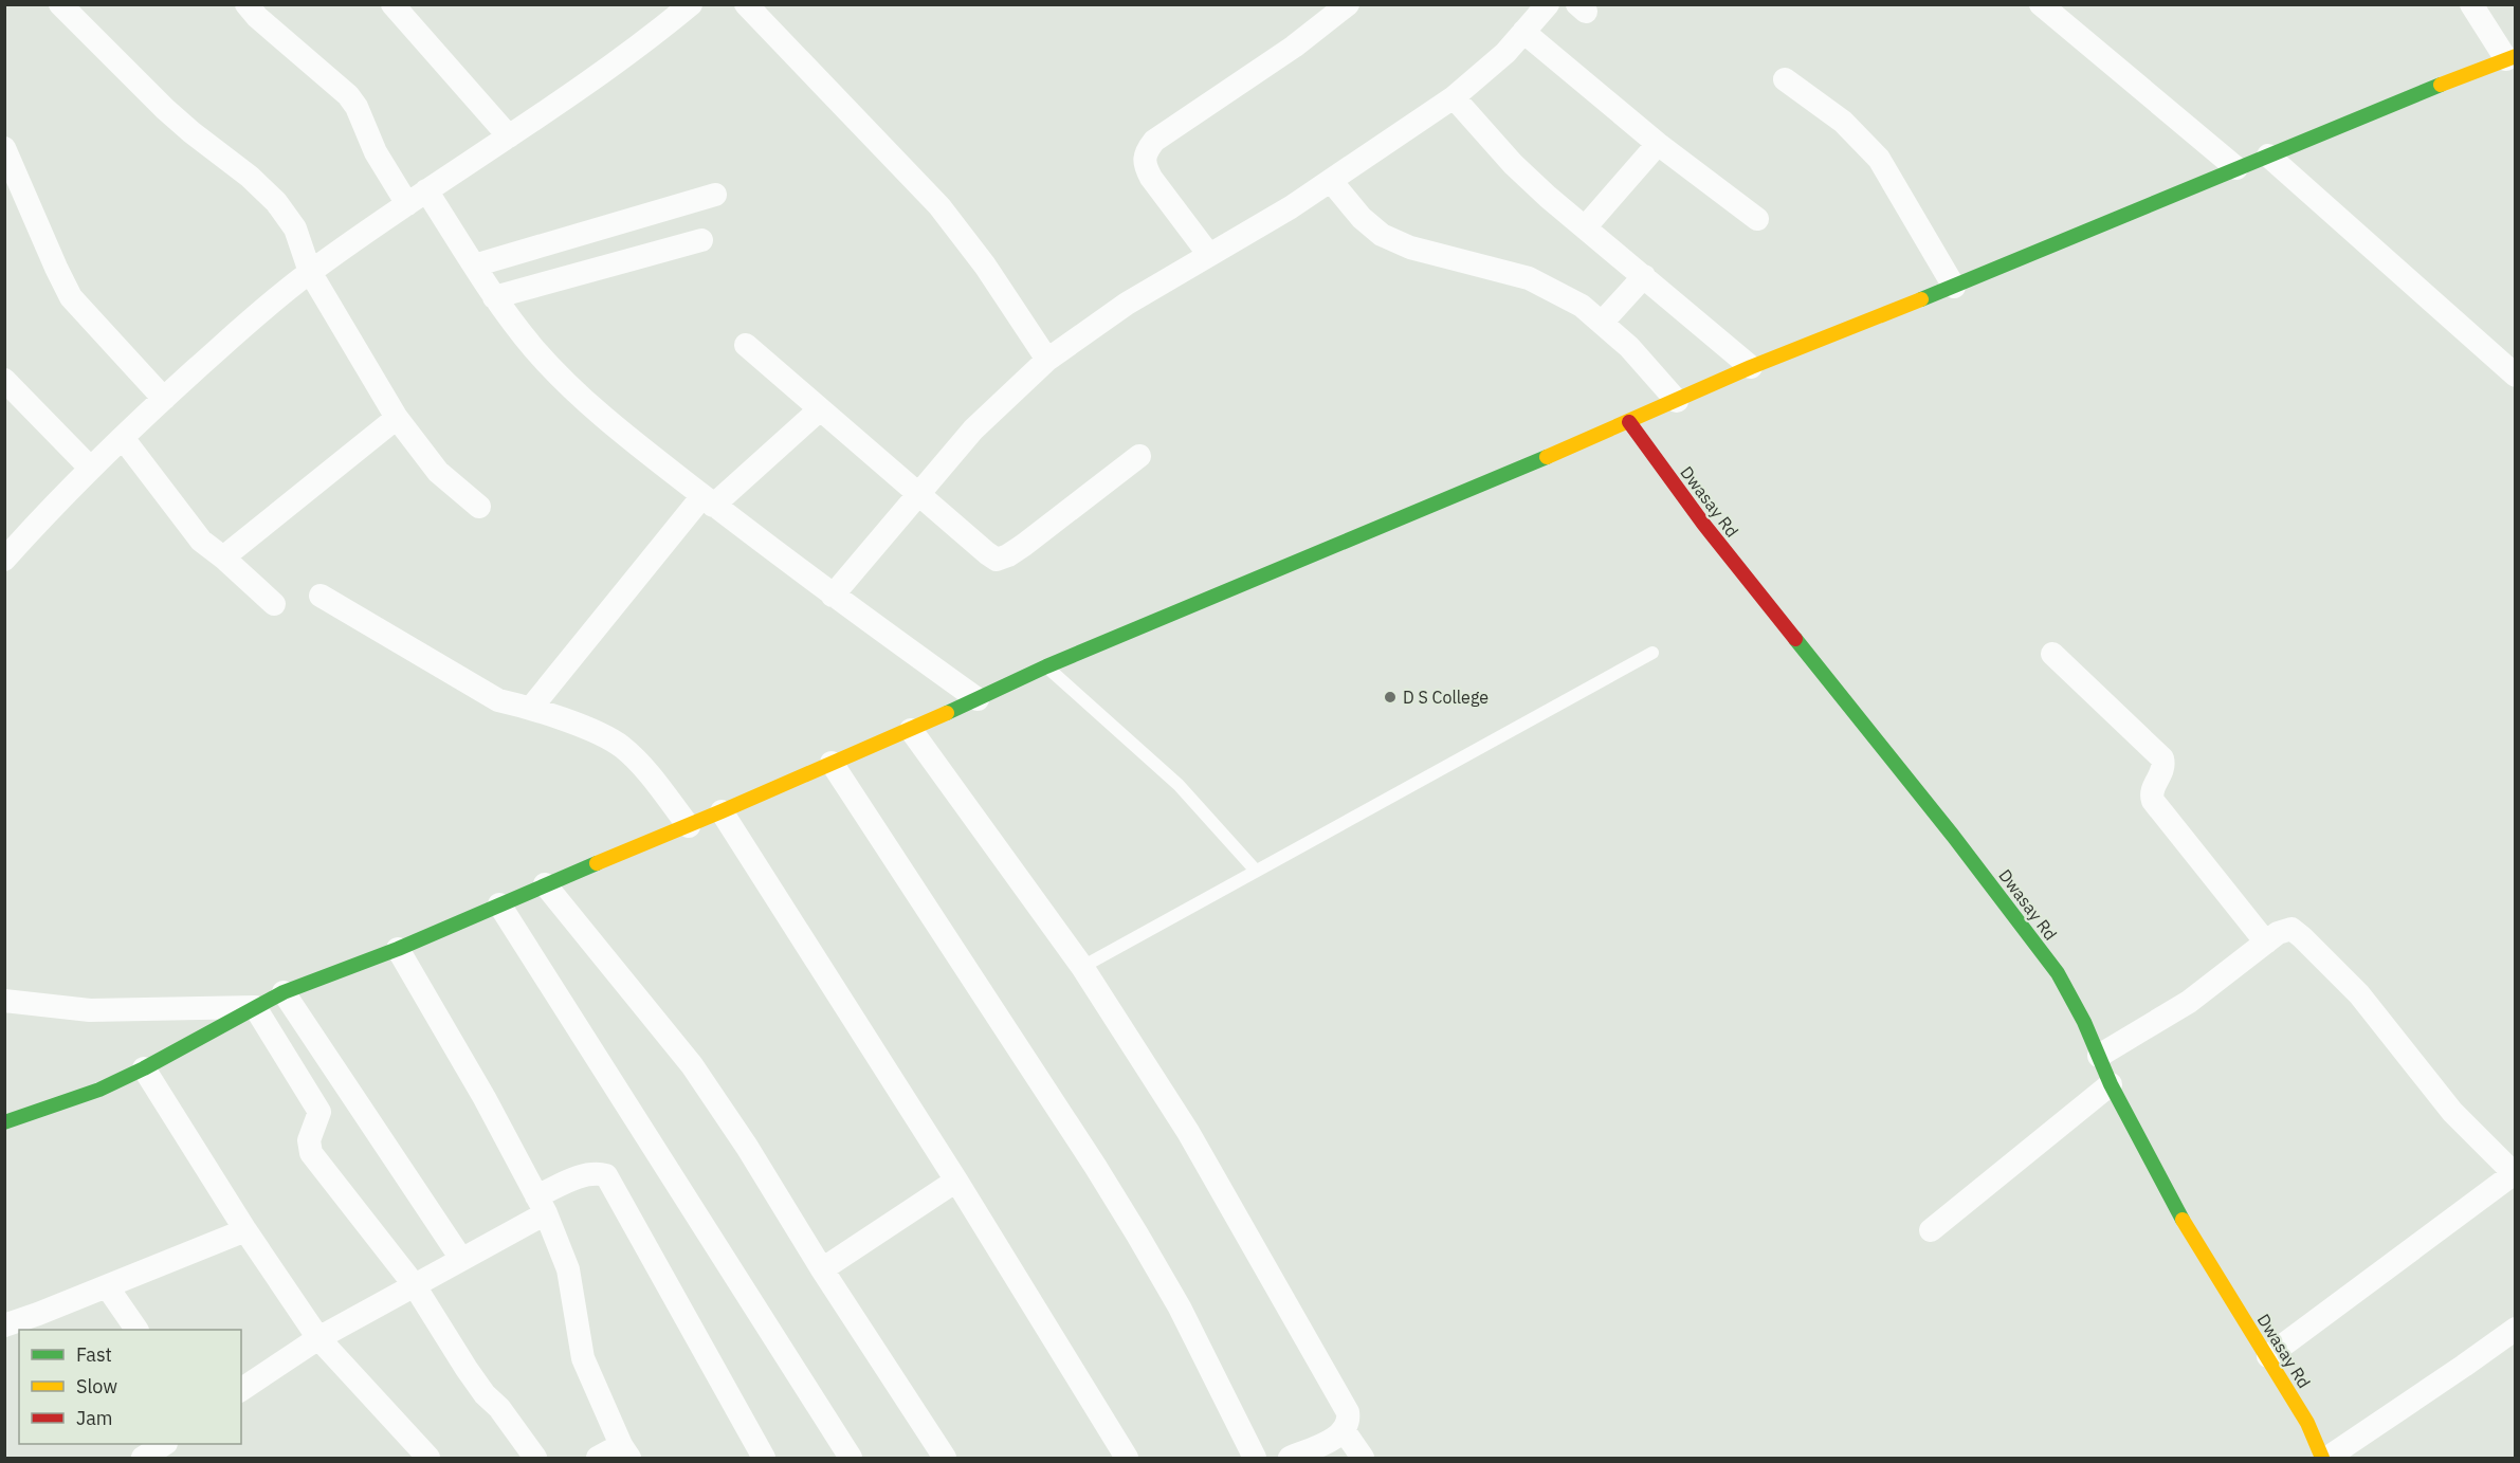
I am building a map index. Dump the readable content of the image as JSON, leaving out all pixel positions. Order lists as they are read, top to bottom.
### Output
{
  "streets": {
    "main road": ["Dwasay Rd"]
  },
  "places": ["D S College"],
  "legend": ["Fast", "Slow", "Jam"]
}
